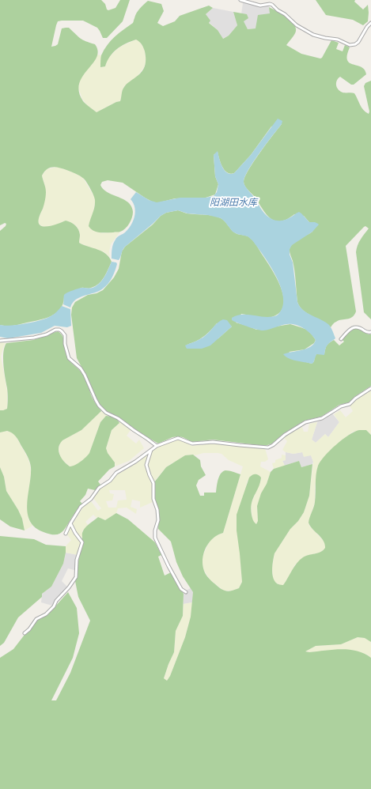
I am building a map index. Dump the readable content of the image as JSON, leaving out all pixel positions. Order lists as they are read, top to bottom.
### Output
{
  "water": ["阳湖田水库"]
}
